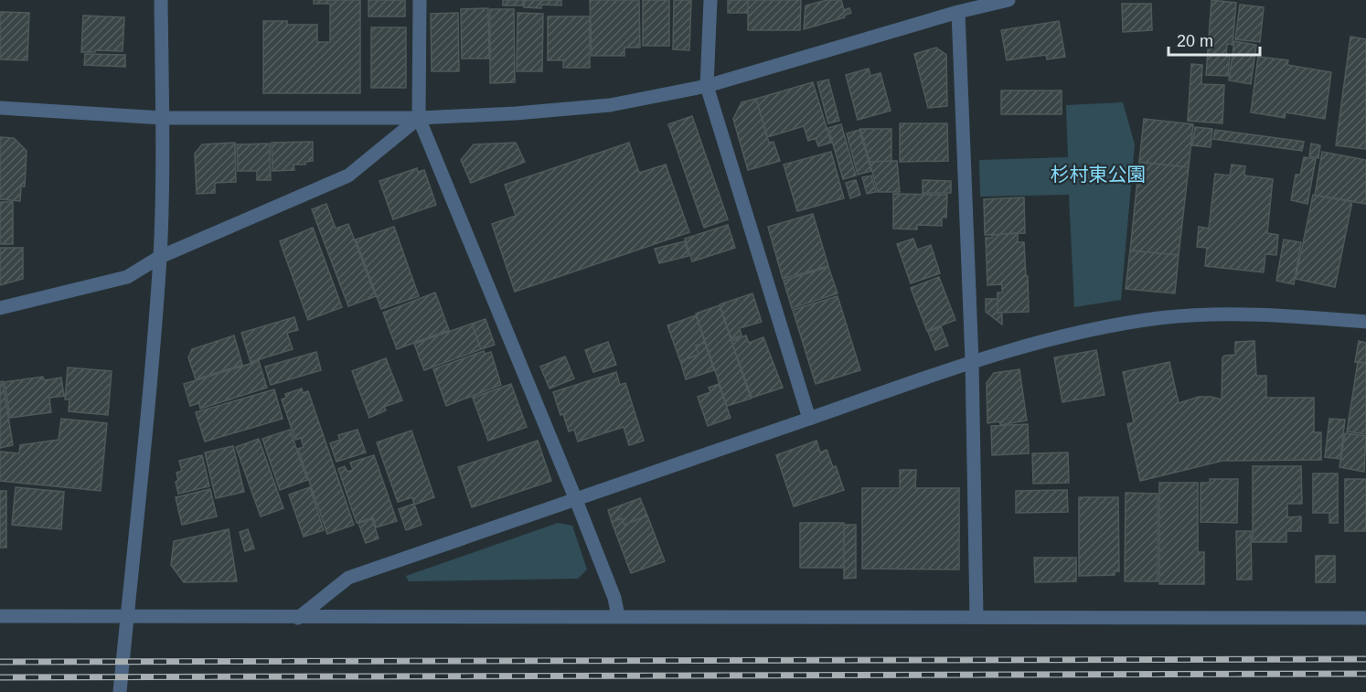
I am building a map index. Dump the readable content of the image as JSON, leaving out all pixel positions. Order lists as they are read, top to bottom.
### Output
{
  "parks": ["杉村東公園"],
  "scale_bar": "20 m"
}
